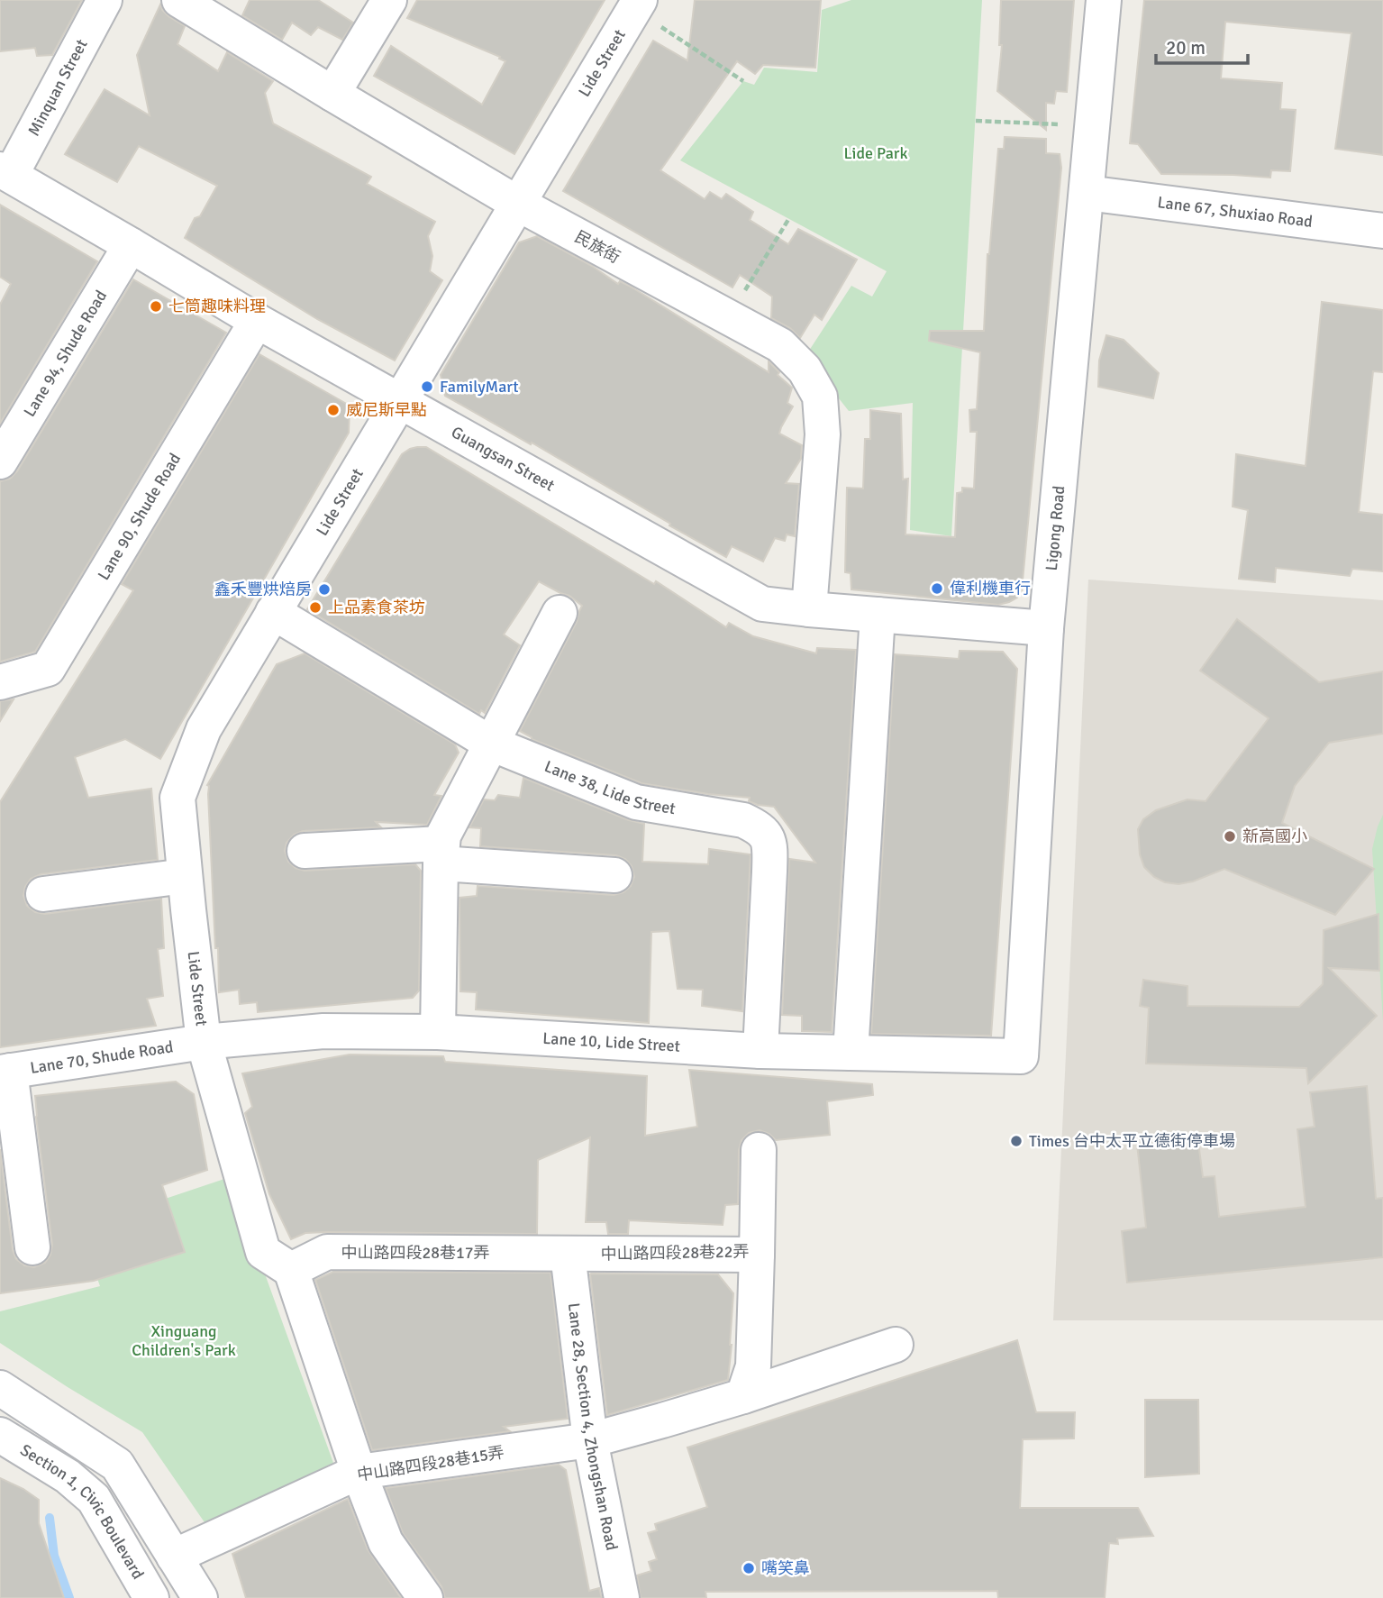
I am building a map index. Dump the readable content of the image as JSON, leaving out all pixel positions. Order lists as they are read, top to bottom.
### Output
{
  "streets": {
    "street": [
      "Lide Street",
      "Minquan Street",
      "Lane 67, Shuxiao Road",
      "民族街",
      "Lane 94, Shude Road",
      "Guangsan Street",
      "Lane 90, Shude Road",
      "Ligong Road",
      "Lane 38, Lide Street",
      "Lane 10, Lide Street",
      "Lane 70, Shude Road",
      "中山路四段28巷17弄",
      "中山路四段28巷22弄",
      "Lane 28, Section 4, Zhongshan Road",
      "中山路四段28巷15弄",
      "Section 1, Civic Boulevard"
    ]
  },
  "crossings": [
    ["Lide Street", "民族街"],
    ["Lide Street", "Guangsan Street"],
    ["Lide Street", "Lane 38, Lide Street"],
    ["Lide Street", "Lane 10, Lide Street"],
    ["Lide Street", "Lane 70, Shude Road"],
    ["Minquan Street", "Guangsan Street"],
    ["Lane 67, Shuxiao Road", "Ligong Road"],
    ["民族街", "Guangsan Street"],
    ["Lane 94, Shude Road", "Guangsan Street"],
    ["Guangsan Street", "Lane 90, Shude Road"],
    ["Guangsan Street", "Ligong Road"],
    ["Ligong Road", "Lane 10, Lide Street"],
    ["Lane 38, Lide Street", "Lane 10, Lide Street"],
    ["Lane 10, Lide Street", "Lane 70, Shude Road"],
    ["中山路四段28巷17弄", "中山路四段28巷22弄"],
    ["中山路四段28巷17弄", "Lane 28, Section 4, Zhongshan Road"],
    ["中山路四段28巷22弄", "Lane 28, Section 4, Zhongshan Road"],
    ["Lane 28, Section 4, Zhongshan Road", "中山路四段28巷15弄"]
  ],
  "parks": ["Lide Park", "Xinguang Children's Park"],
  "places": [
    "七筒趣味料理",
    "FamilyMart",
    "威尼斯早點",
    "偉利機車行",
    "鑫禾豐烘焙房",
    "上品素食茶坊",
    "新高國小",
    "Times 台中太平立德街停車場",
    "嘴笑鼻"
  ],
  "scale_bar": "20 m"
}
